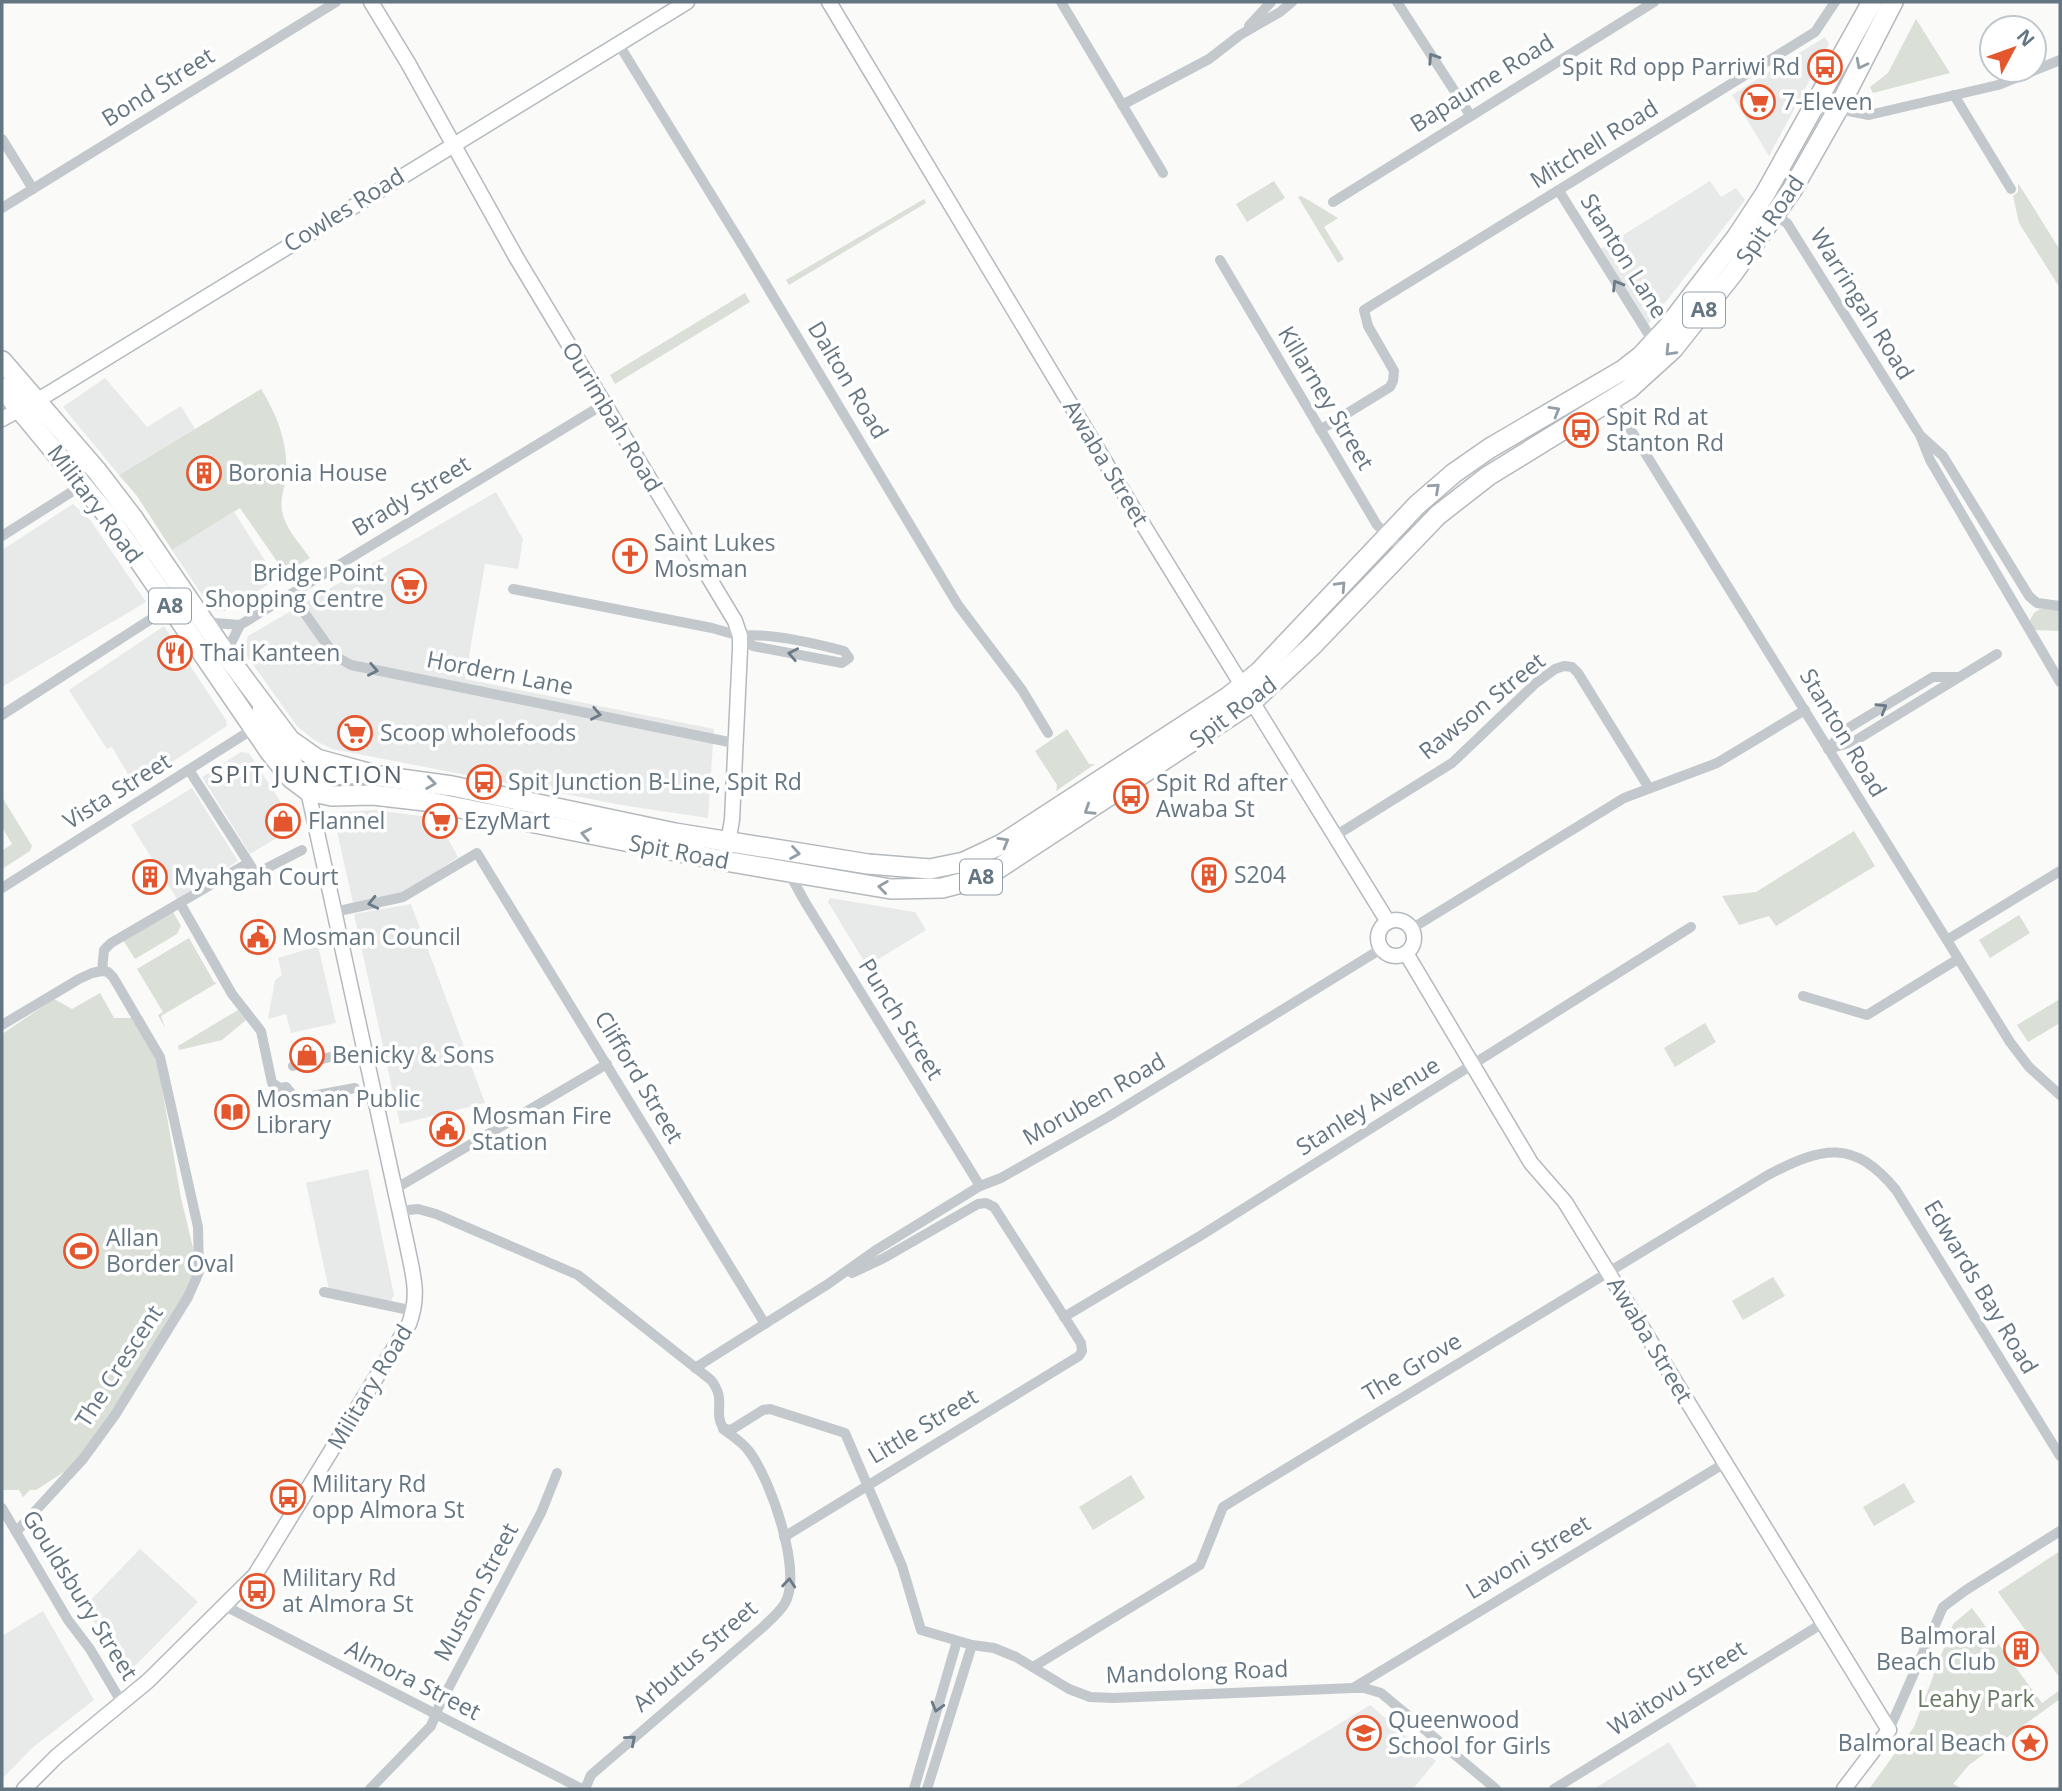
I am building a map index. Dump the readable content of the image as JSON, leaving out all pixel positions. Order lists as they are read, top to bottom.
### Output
{
  "streets": {
    "highway": ["Spit Road", "A8", "Military Road"],
    "street": [
      "Bapaume Road",
      "Bond Street",
      "Mitchell Road",
      "Cowles Road",
      "Stanton Lane",
      "Warringah Road",
      "Dalton Road",
      "Killarney Street",
      "Ourimbah Road",
      "Awaba Street",
      "Brady Street",
      "Hordern Lane",
      "Rawson Street",
      "Stanton Road",
      "Vista Street",
      "Punch Street",
      "Clifford Street",
      "Moruben Road",
      "Stanley Avenue",
      "Edwards Bay Road",
      "The Crescent",
      "The Grove",
      "Little Street",
      "Lavoni Street",
      "Muston Street",
      "Gouldsbury Street",
      "Arbutus Street",
      "Mandolong Road",
      "Almora Street",
      "Waitovu Street"
    ]
  },
  "crossings": [
    ["Mitchell Road", "Stanton Lane"],
    ["Mitchell Road", "Killarney Street"],
    ["Cowles Road", "Dalton Road"],
    ["Cowles Road", "Ourimbah Road"],
    ["Cowles Road", "Military Road"],
    ["Spit Road", "Stanton Lane"],
    ["Spit Road", "Warringah Road"],
    ["Spit Road", "Killarney Street"],
    ["Spit Road", "Ourimbah Road"],
    ["Spit Road", "Awaba Street"],
    ["Spit Road", "Military Road"],
    ["Spit Road", "Stanton Road"],
    ["Spit Road", "Punch Street"],
    ["Ourimbah Road", "Brady Street"],
    ["Ourimbah Road", "Hordern Lane"],
    ["Awaba Street", "Rawson Street"],
    ["Awaba Street", "Moruben Road"],
    ["Awaba Street", "Stanley Avenue"],
    ["Awaba Street", "The Grove"],
    ["Awaba Street", "Lavoni Street"],
    ["Awaba Street", "Waitovu Street"],
    ["Brady Street", "Hordern Lane"],
    ["Military Road", "Vista Street"],
    ["Military Road", "Clifford Street"],
    ["Military Road", "Gouldsbury Street"],
    ["Military Road", "Almora Street"],
    ["Punch Street", "Moruben Road"],
    ["Clifford Street", "Moruben Road"],
    ["Moruben Road", "Stanley Avenue"],
    ["Moruben Road", "Little Street"],
    ["Stanley Avenue", "Little Street"],
    ["Edwards Bay Road", "The Grove"],
    ["The Crescent", "Gouldsbury Street"],
    ["The Grove", "Mandolong Road"],
    ["Little Street", "Arbutus Street"],
    ["Little Street", "Mandolong Road"],
    ["Lavoni Street", "Mandolong Road"],
    ["Muston Street", "Almora Street"],
    ["Arbutus Street", "Mandolong Road"],
    ["Arbutus Street", "Almora Street"]
  ],
  "one_way": ["Stanton Lane", "Hordern Lane", "Arbutus Street"],
  "districts": ["SPIT JUNCTION"],
  "parks": ["Leahy Park"],
  "places": {
    "bus stop": [
      "Spit Rd opp Parriwi Rd",
      "Spit Rd at Stanton Rd",
      "Spit Junction B-Line, Spit Rd",
      "Spit Rd after Awaba St",
      "Military Rd opp Almora St",
      "Military Rd at Almora St"
    ],
    "supermarket": [
      "7-Eleven",
      "Bridge Point Shopping Centre",
      "Scoop wholefoods",
      "EzyMart"
    ],
    "building": [
      "Boronia House",
      "S204",
      "Myahgah Court",
      "Balmoral Beach Club"
    ],
    "church": ["Saint Lukes Mosman"],
    "restaurant": ["Thai Kanteen"],
    "shop": ["Flannel", "Benicky & Sons"],
    "public building": ["Mosman Council", "Mosman Fire Station"],
    "library": ["Mosman Public Library"],
    "sports": ["Allan Border Oval"],
    "school or university": ["Queenwood School for Girls"],
    "place": ["Balmoral Beach"]
  },
  "north": "top right"
}
